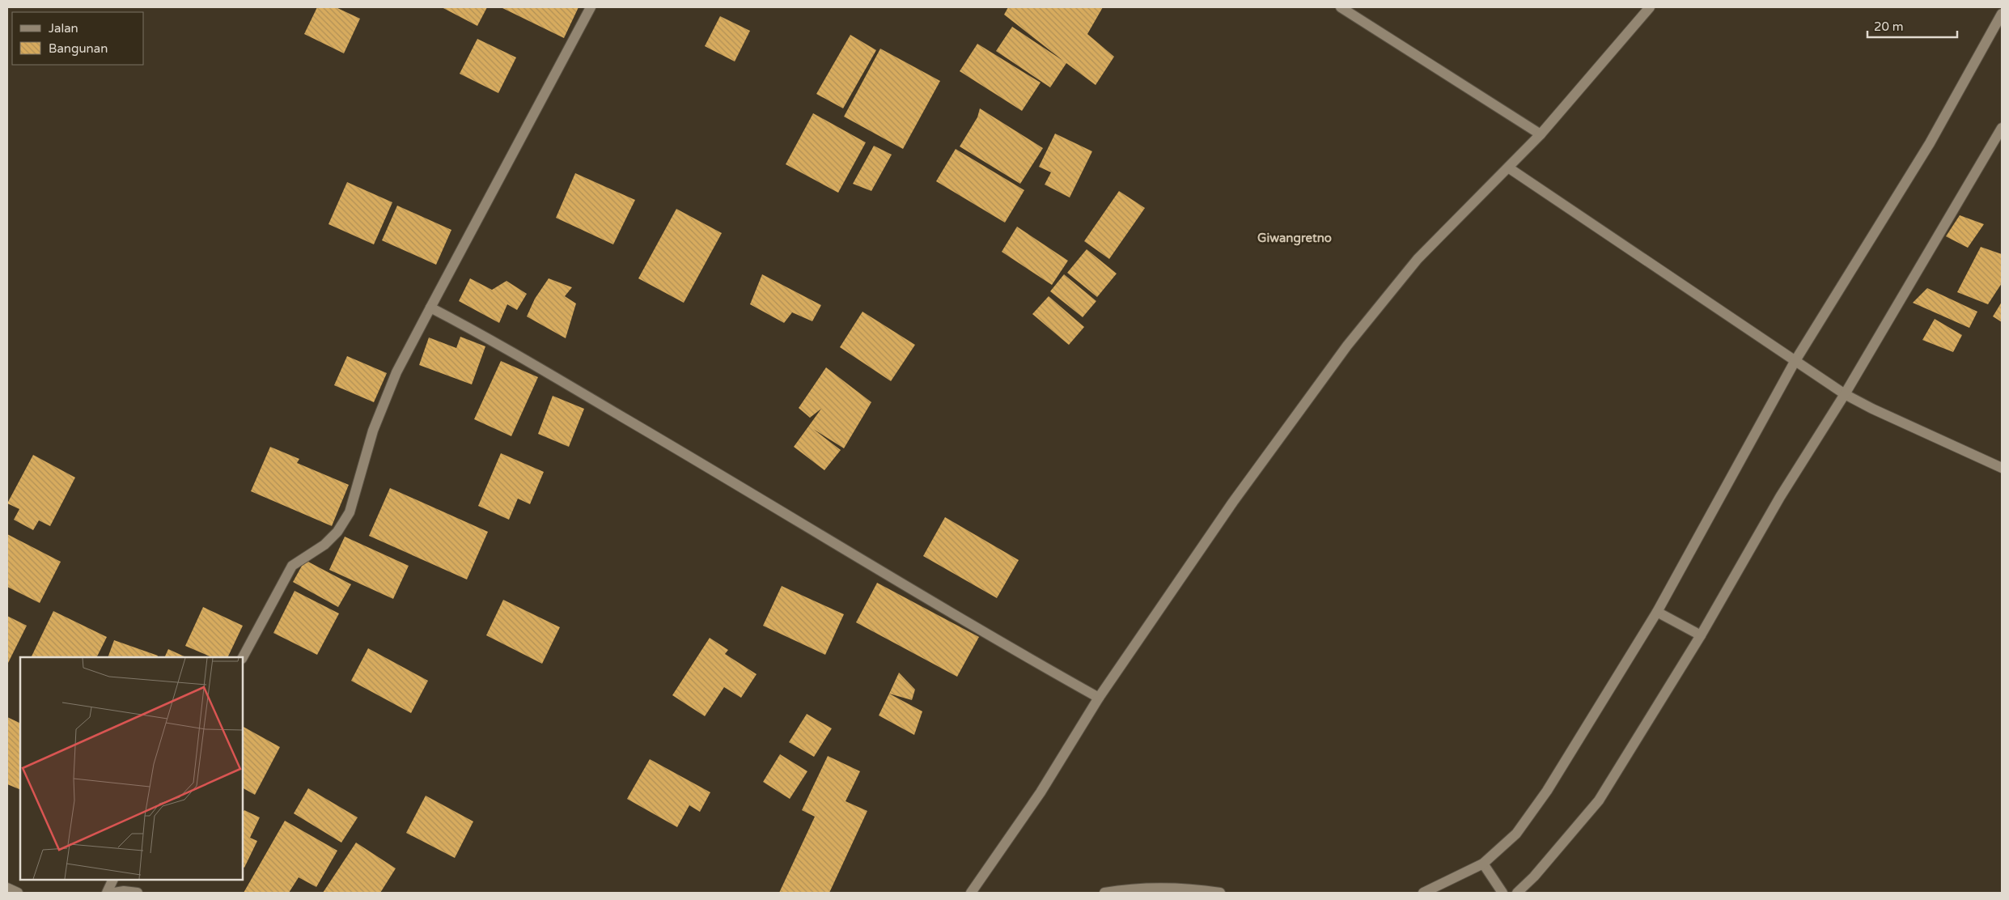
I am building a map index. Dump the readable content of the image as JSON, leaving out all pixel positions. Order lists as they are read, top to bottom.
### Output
{
  "districts": ["Giwangretno"],
  "legend": ["Jalan", "Bangunan"],
  "scale_bar": "20 m"
}
